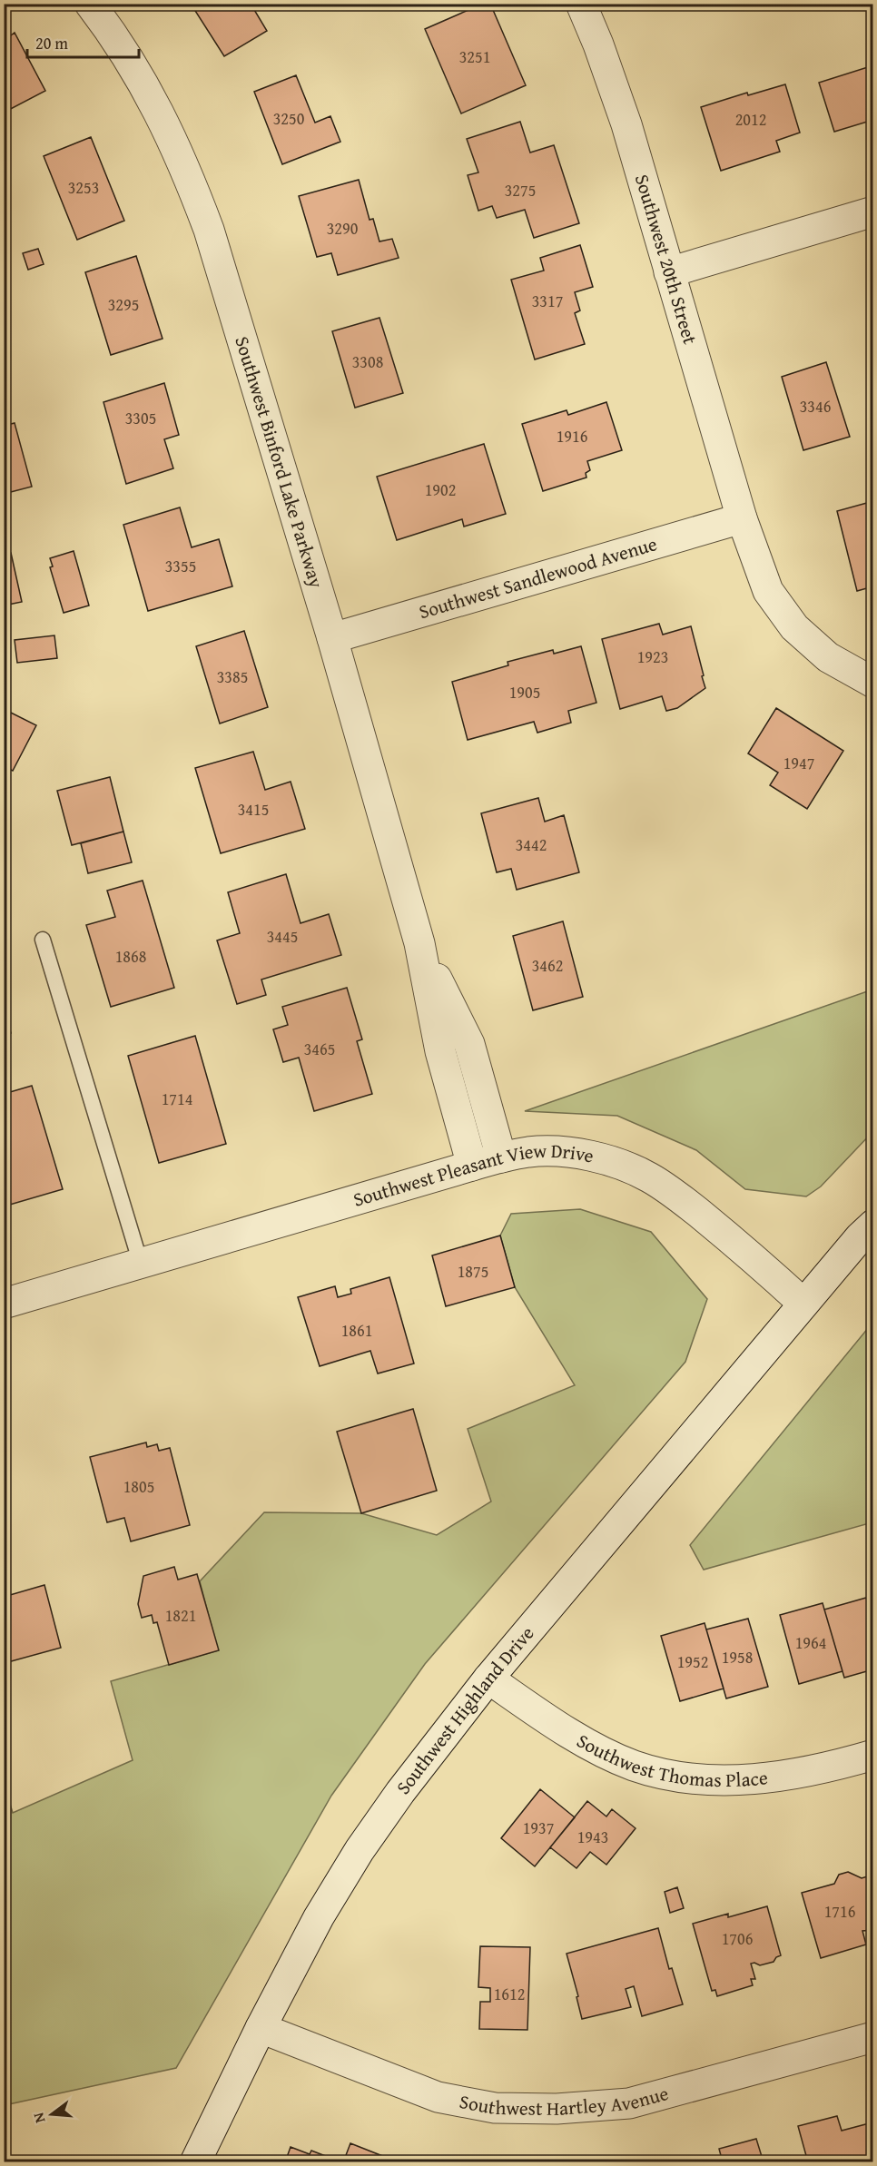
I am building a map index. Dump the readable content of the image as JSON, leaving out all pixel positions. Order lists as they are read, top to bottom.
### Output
{
  "streets": {
    "street": [
      "Southwest 20th Street",
      "Southwest Binford Lake Parkway",
      "Southwest Sandlewood Avenue",
      "Southwest Pleasant View Drive",
      "Southwest Highland Drive",
      "Southwest Thomas Place",
      "Southwest Hartley Avenue"
    ]
  },
  "crossings": [
    ["Southwest 20th Street", "Southwest Sandlewood Avenue"],
    ["Southwest Binford Lake Parkway", "Southwest Sandlewood Avenue"],
    ["Southwest Binford Lake Parkway", "Southwest Pleasant View Drive"],
    ["Southwest Pleasant View Drive", "Southwest Highland Drive"],
    ["Southwest Highland Drive", "Southwest Thomas Place"],
    ["Southwest Highland Drive", "Southwest Hartley Avenue"]
  ],
  "house_numbers": [
    "3251",
    "3250",
    "2012",
    "3253",
    "3275",
    "3290",
    "3317",
    "3295",
    "3308",
    "3346",
    "3305",
    "1916",
    "1902",
    "3355",
    "1923",
    "3385",
    "1905",
    "1947",
    "3415",
    "3442",
    "3445",
    "1868",
    "3462",
    "3465",
    "1714",
    "1875",
    "1861",
    "1805",
    "1821",
    "1964",
    "1958",
    "1952",
    "1937",
    "1943",
    "1716",
    "1706",
    "1612"
  ],
  "scale_bar": "20 m",
  "north": "left"
}
